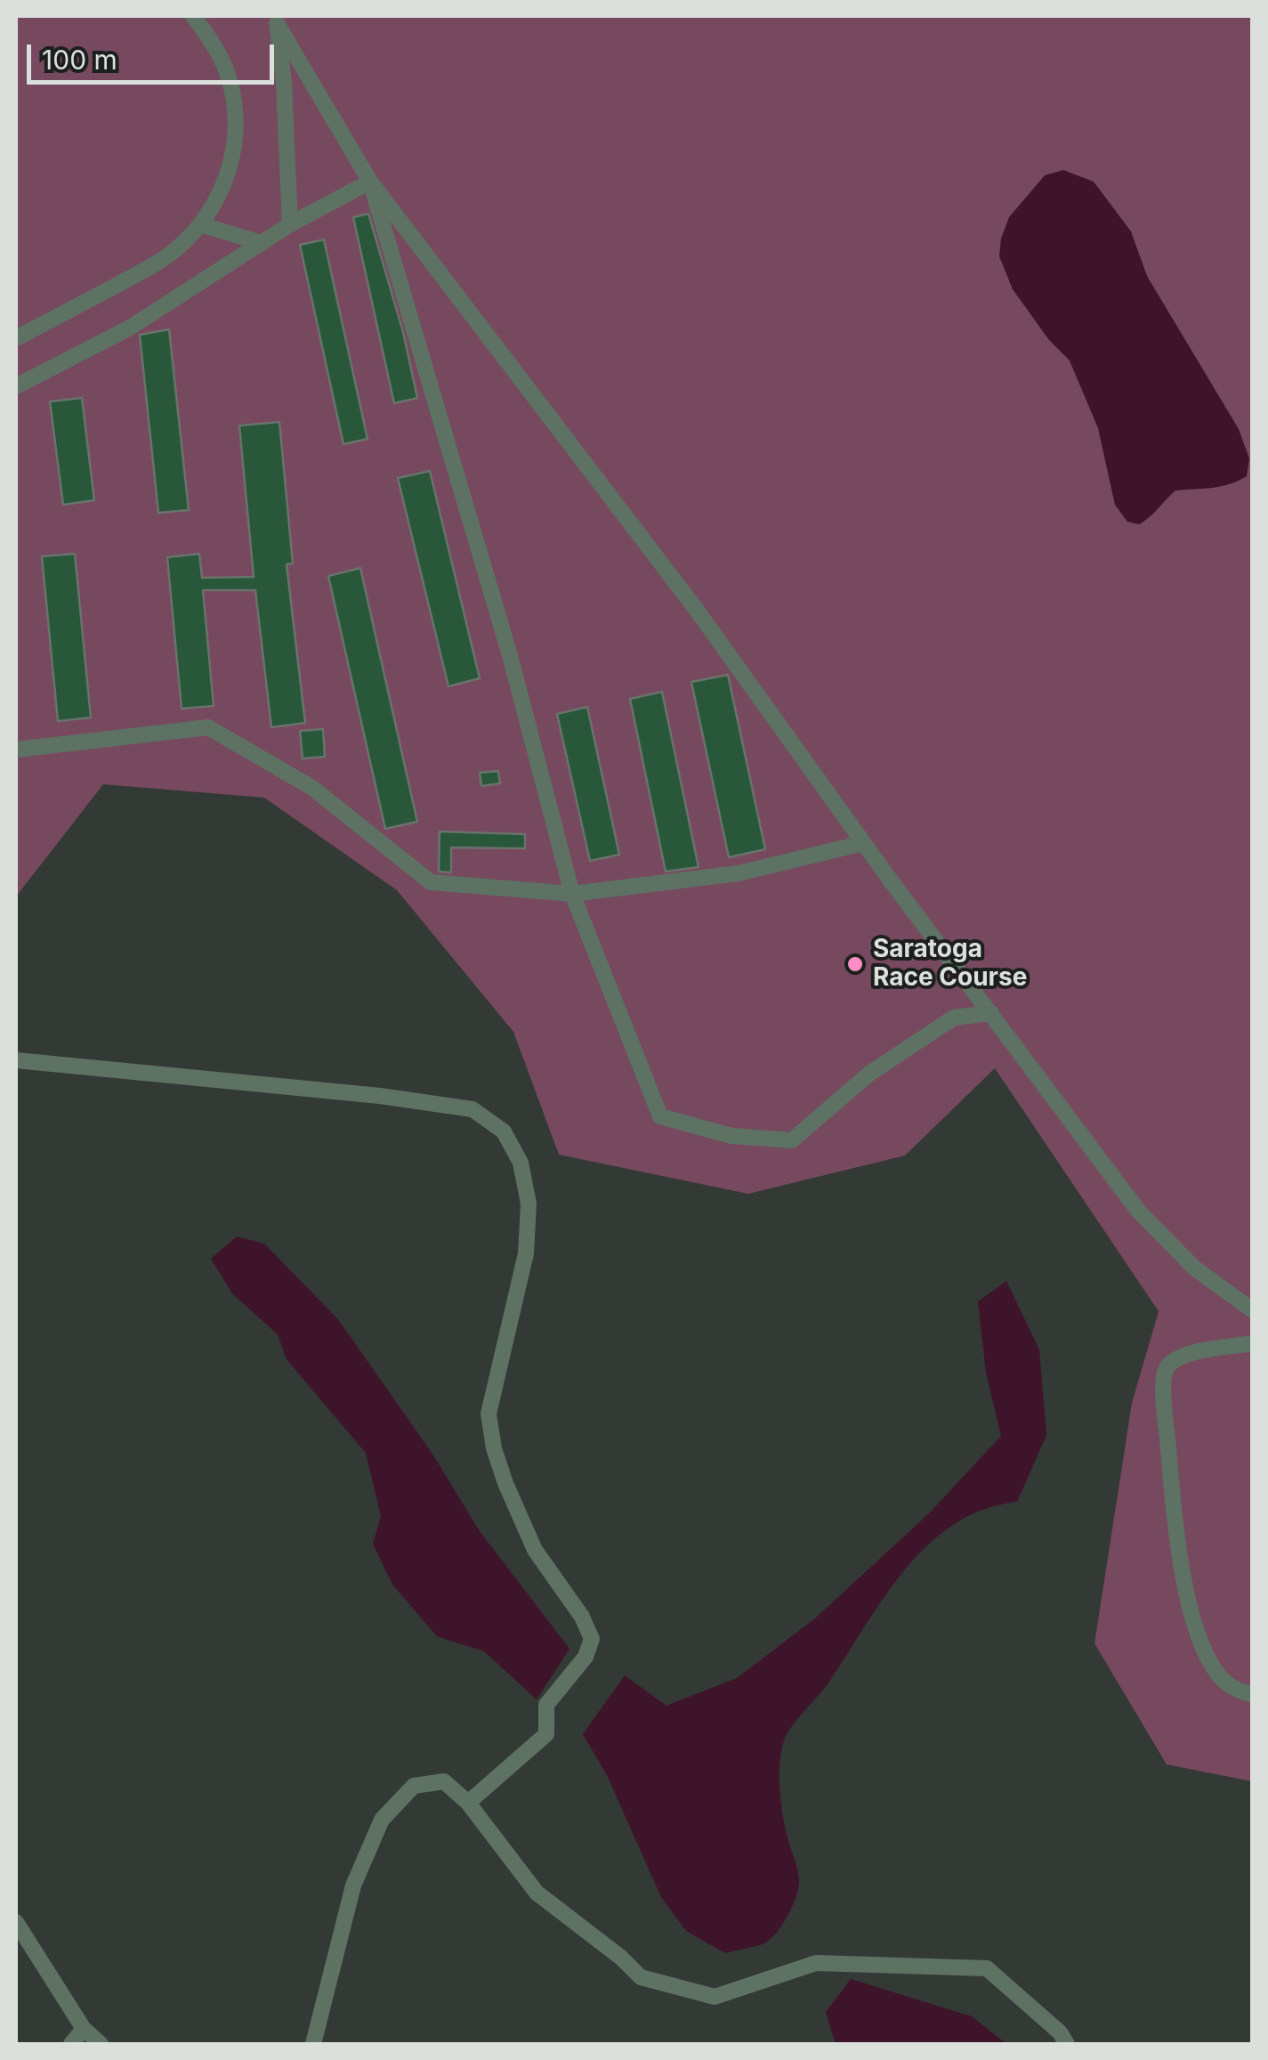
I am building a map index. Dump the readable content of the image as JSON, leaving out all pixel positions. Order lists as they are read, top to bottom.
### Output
{
  "places": ["Saratoga Race Course"],
  "scale_bar": "100 m"
}
